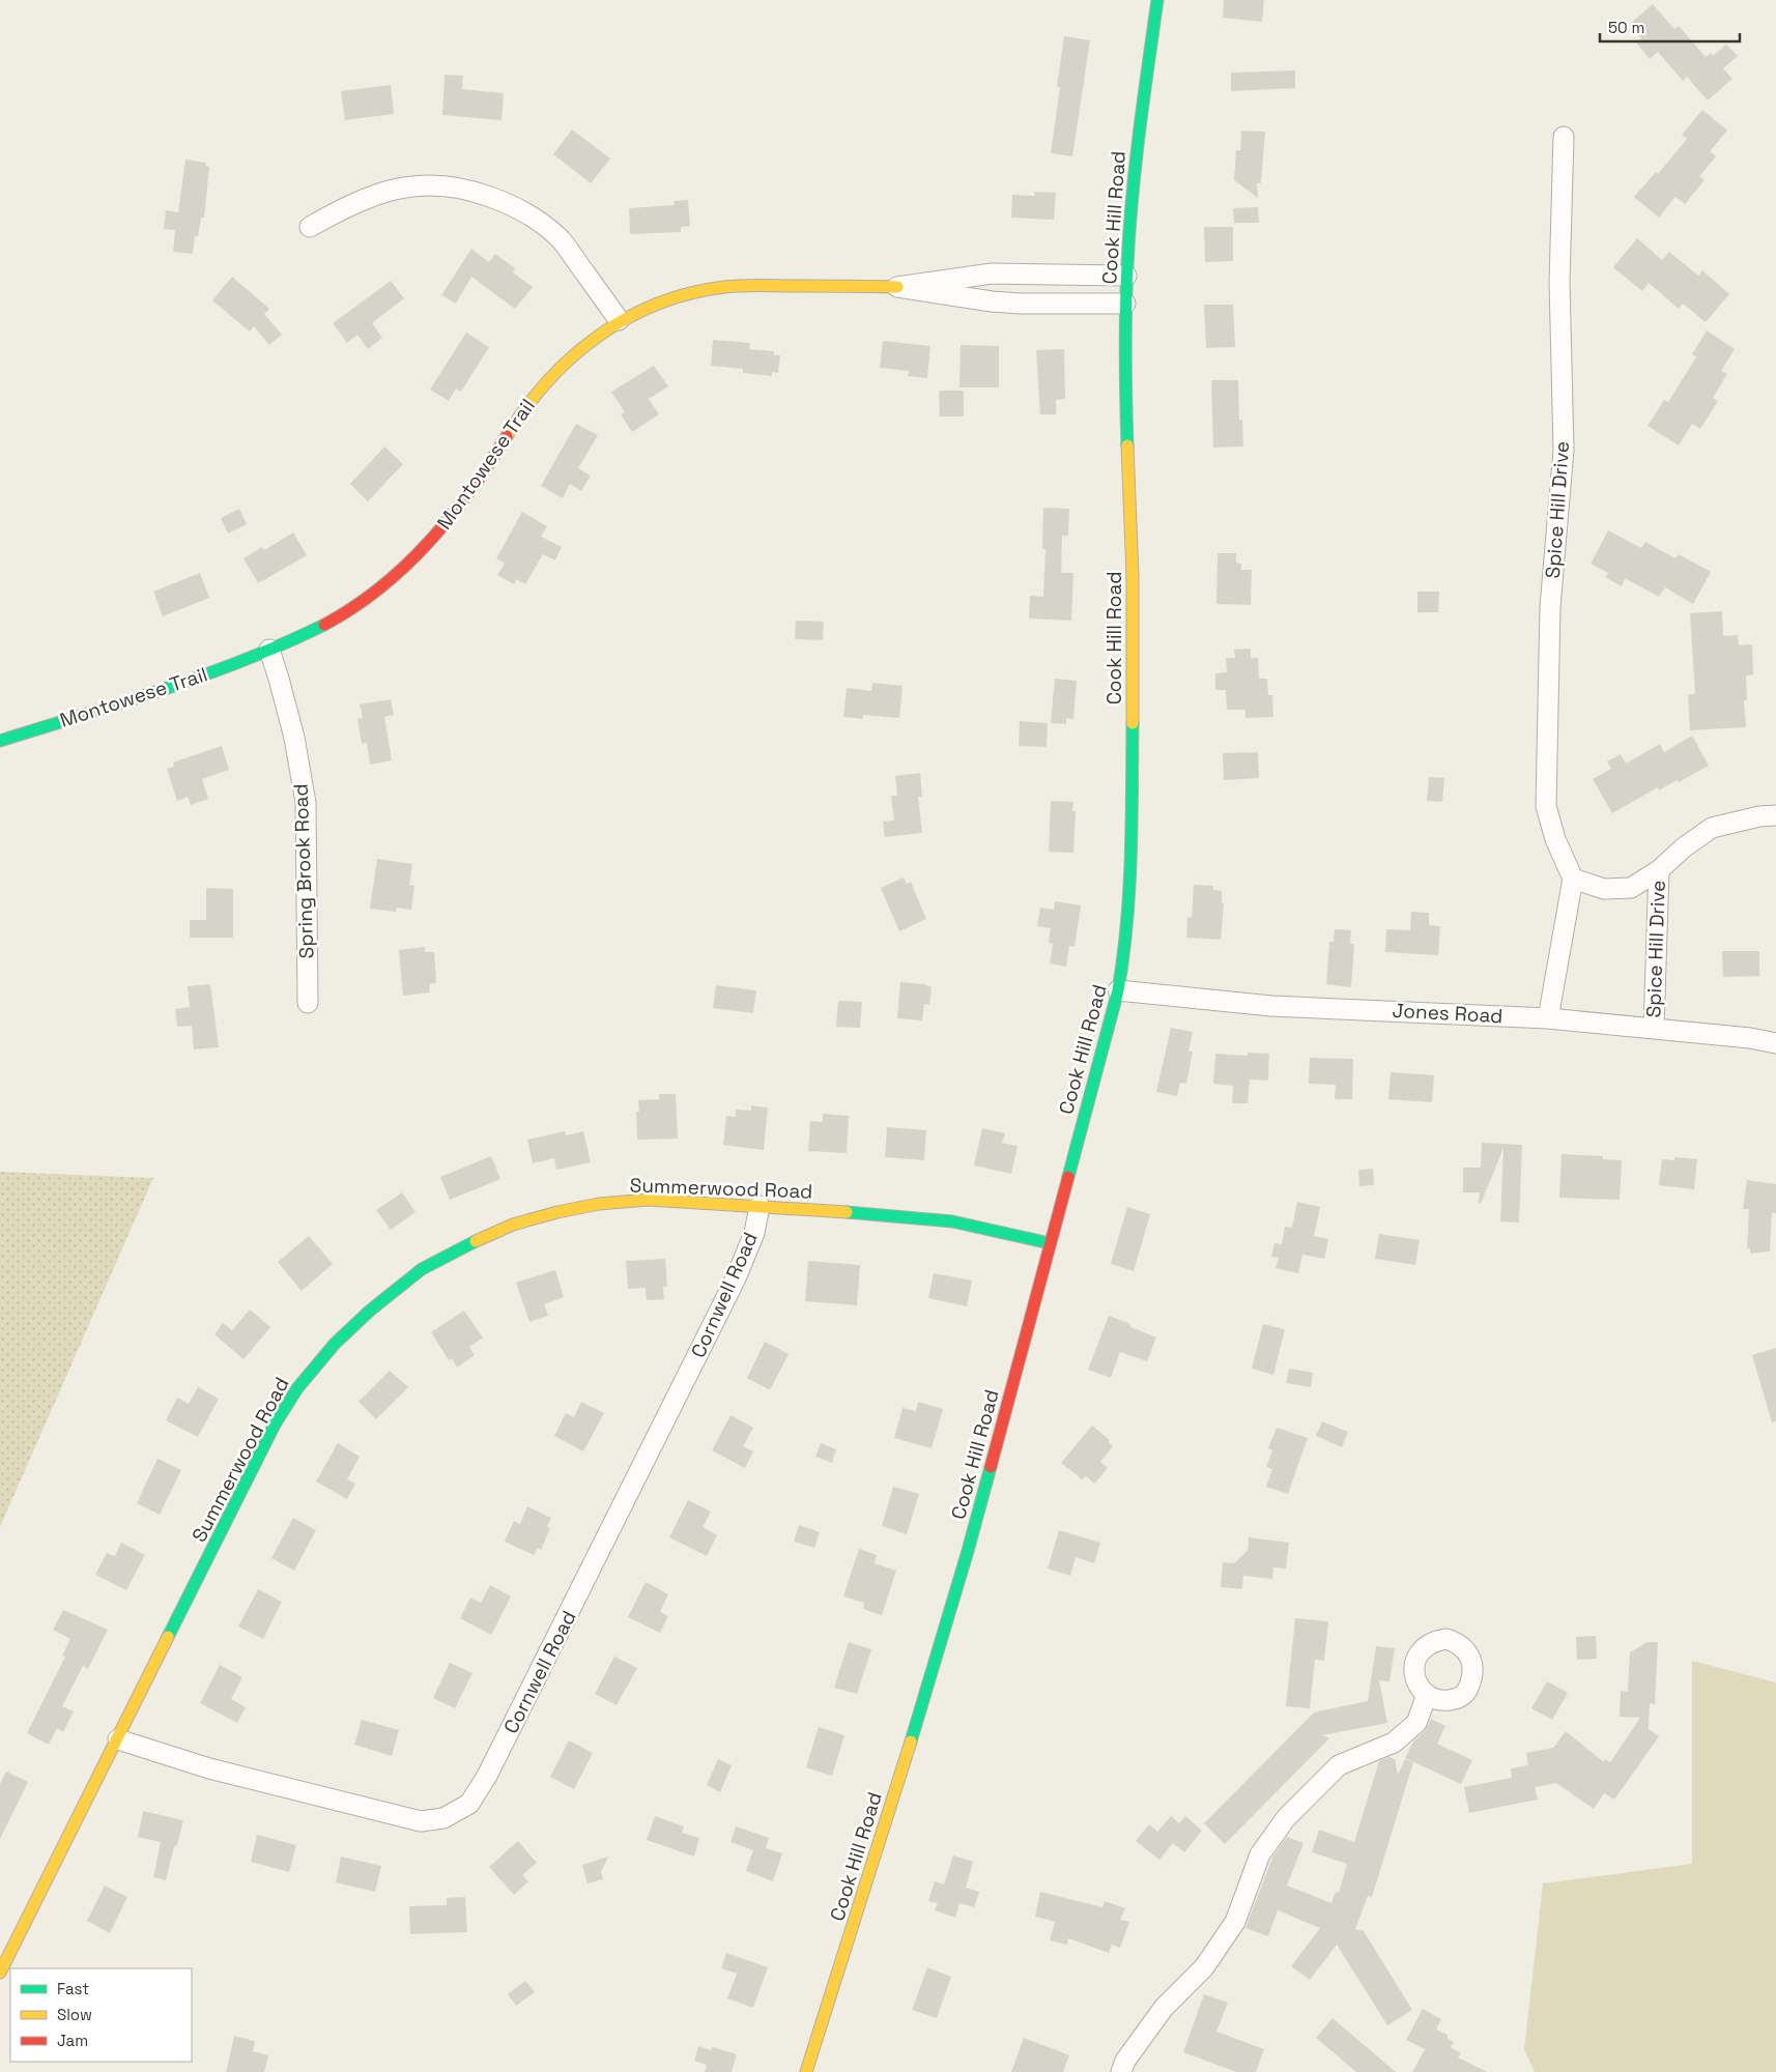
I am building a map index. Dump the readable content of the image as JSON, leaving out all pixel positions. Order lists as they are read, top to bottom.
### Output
{
  "streets": {
    "street": [
      "Cook Hill Road",
      "Montowese Trail",
      "Spice Hill Drive",
      "Spring Brook Road",
      "Jones Road",
      "Summerwood Road",
      "Cornwell Road"
    ]
  },
  "crossings": [
    ["Cook Hill Road", "Montowese Trail"],
    ["Cook Hill Road", "Jones Road"],
    ["Cook Hill Road", "Summerwood Road"],
    ["Montowese Trail", "Spring Brook Road"],
    ["Spice Hill Drive", "Jones Road"],
    ["Summerwood Road", "Cornwell Road"]
  ],
  "legend": ["Fast", "Slow", "Jam"],
  "scale_bar": "50 m"
}
